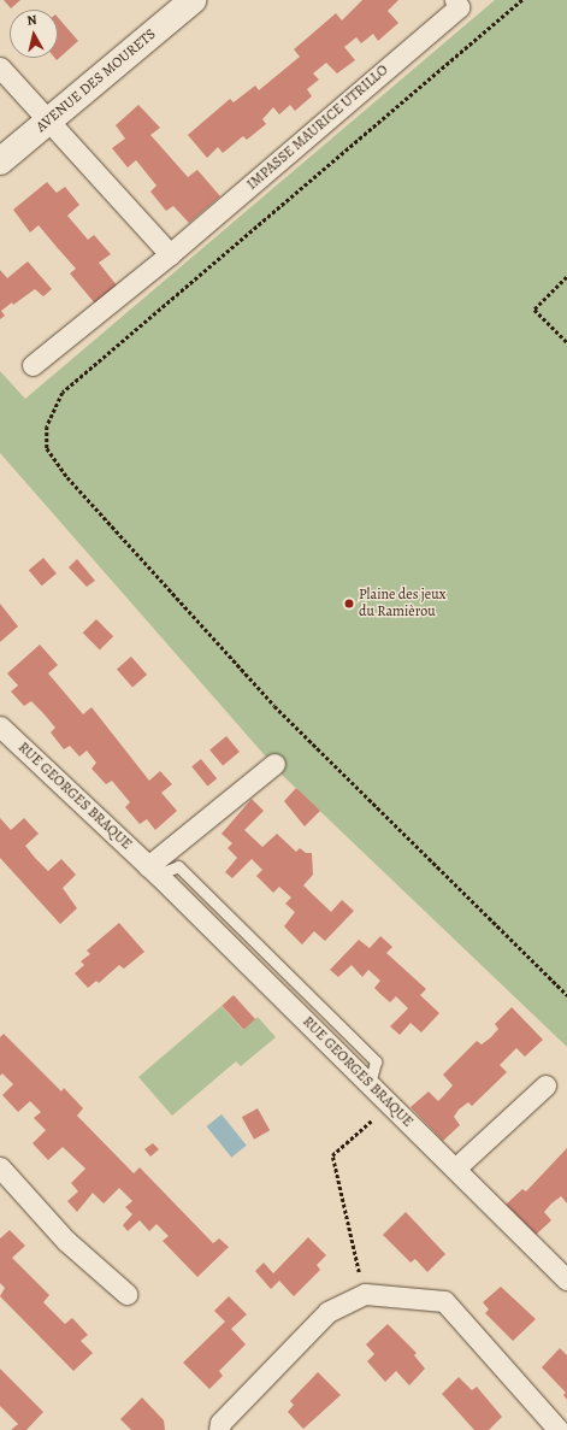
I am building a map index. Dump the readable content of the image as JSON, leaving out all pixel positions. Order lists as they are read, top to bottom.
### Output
{
  "streets": {
    "main road": ["AVENUE DES MOURETS"],
    "street": ["IMPASSE MAURICE UTRILLO", "RUE GEORGES BRAQUE"]
  },
  "places": ["Plaine des jeux du Ramièrou"],
  "north": "top"
}
